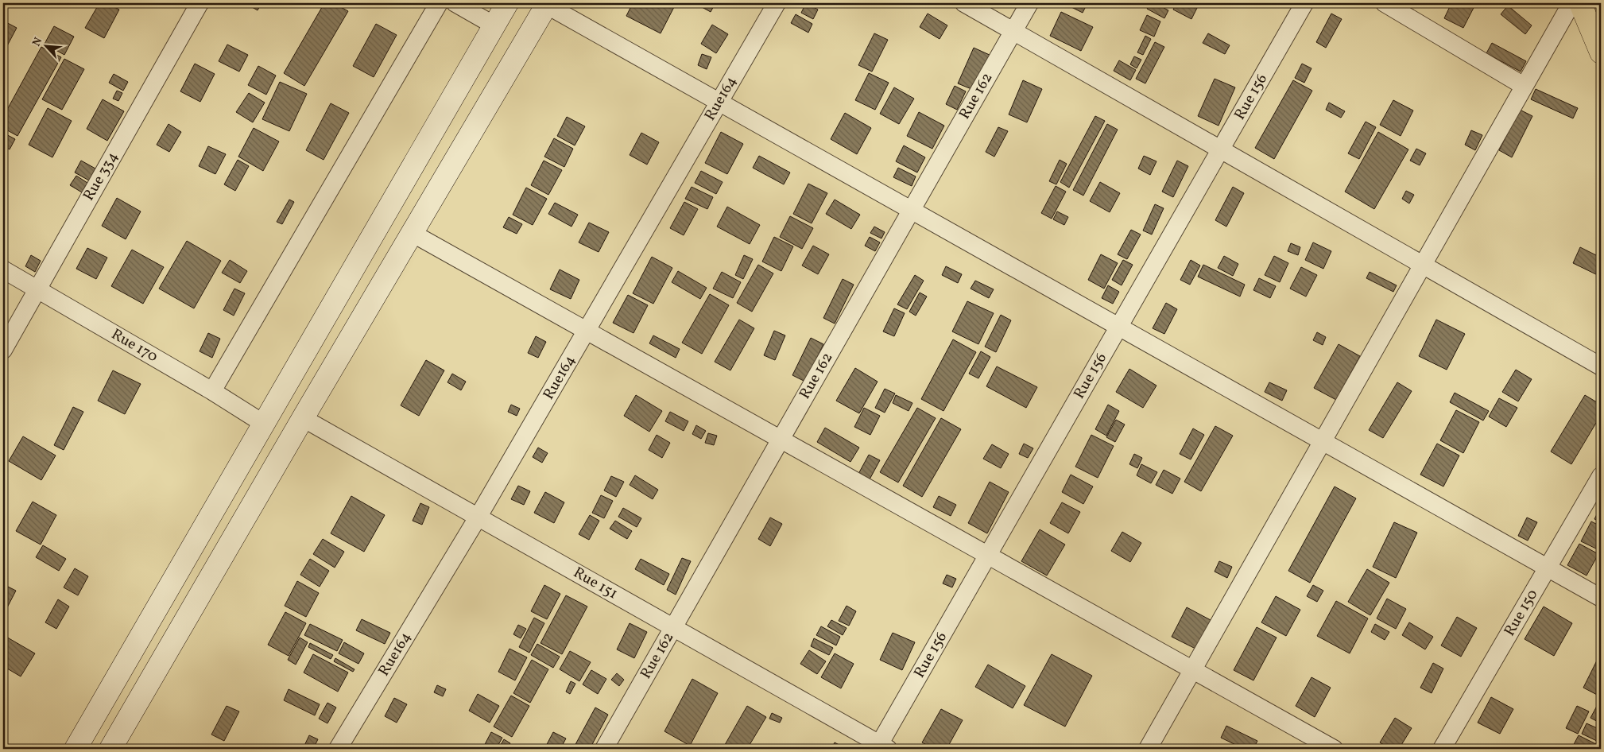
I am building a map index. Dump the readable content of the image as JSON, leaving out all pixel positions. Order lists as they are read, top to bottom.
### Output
{
  "streets": {
    "street": [
      "Rue 162",
      "Rue 156",
      "Rue164",
      "Rue 334",
      "Rue 170",
      "Rue 151",
      "Rue 150"
    ]
  },
  "crossings": [
    ["Rue 162", "Rue 151"],
    ["Rue 156", "Rue 151"],
    ["Rue164", "Rue 151"],
    ["Rue 334", "Rue 170"]
  ],
  "north": "top left"
}
